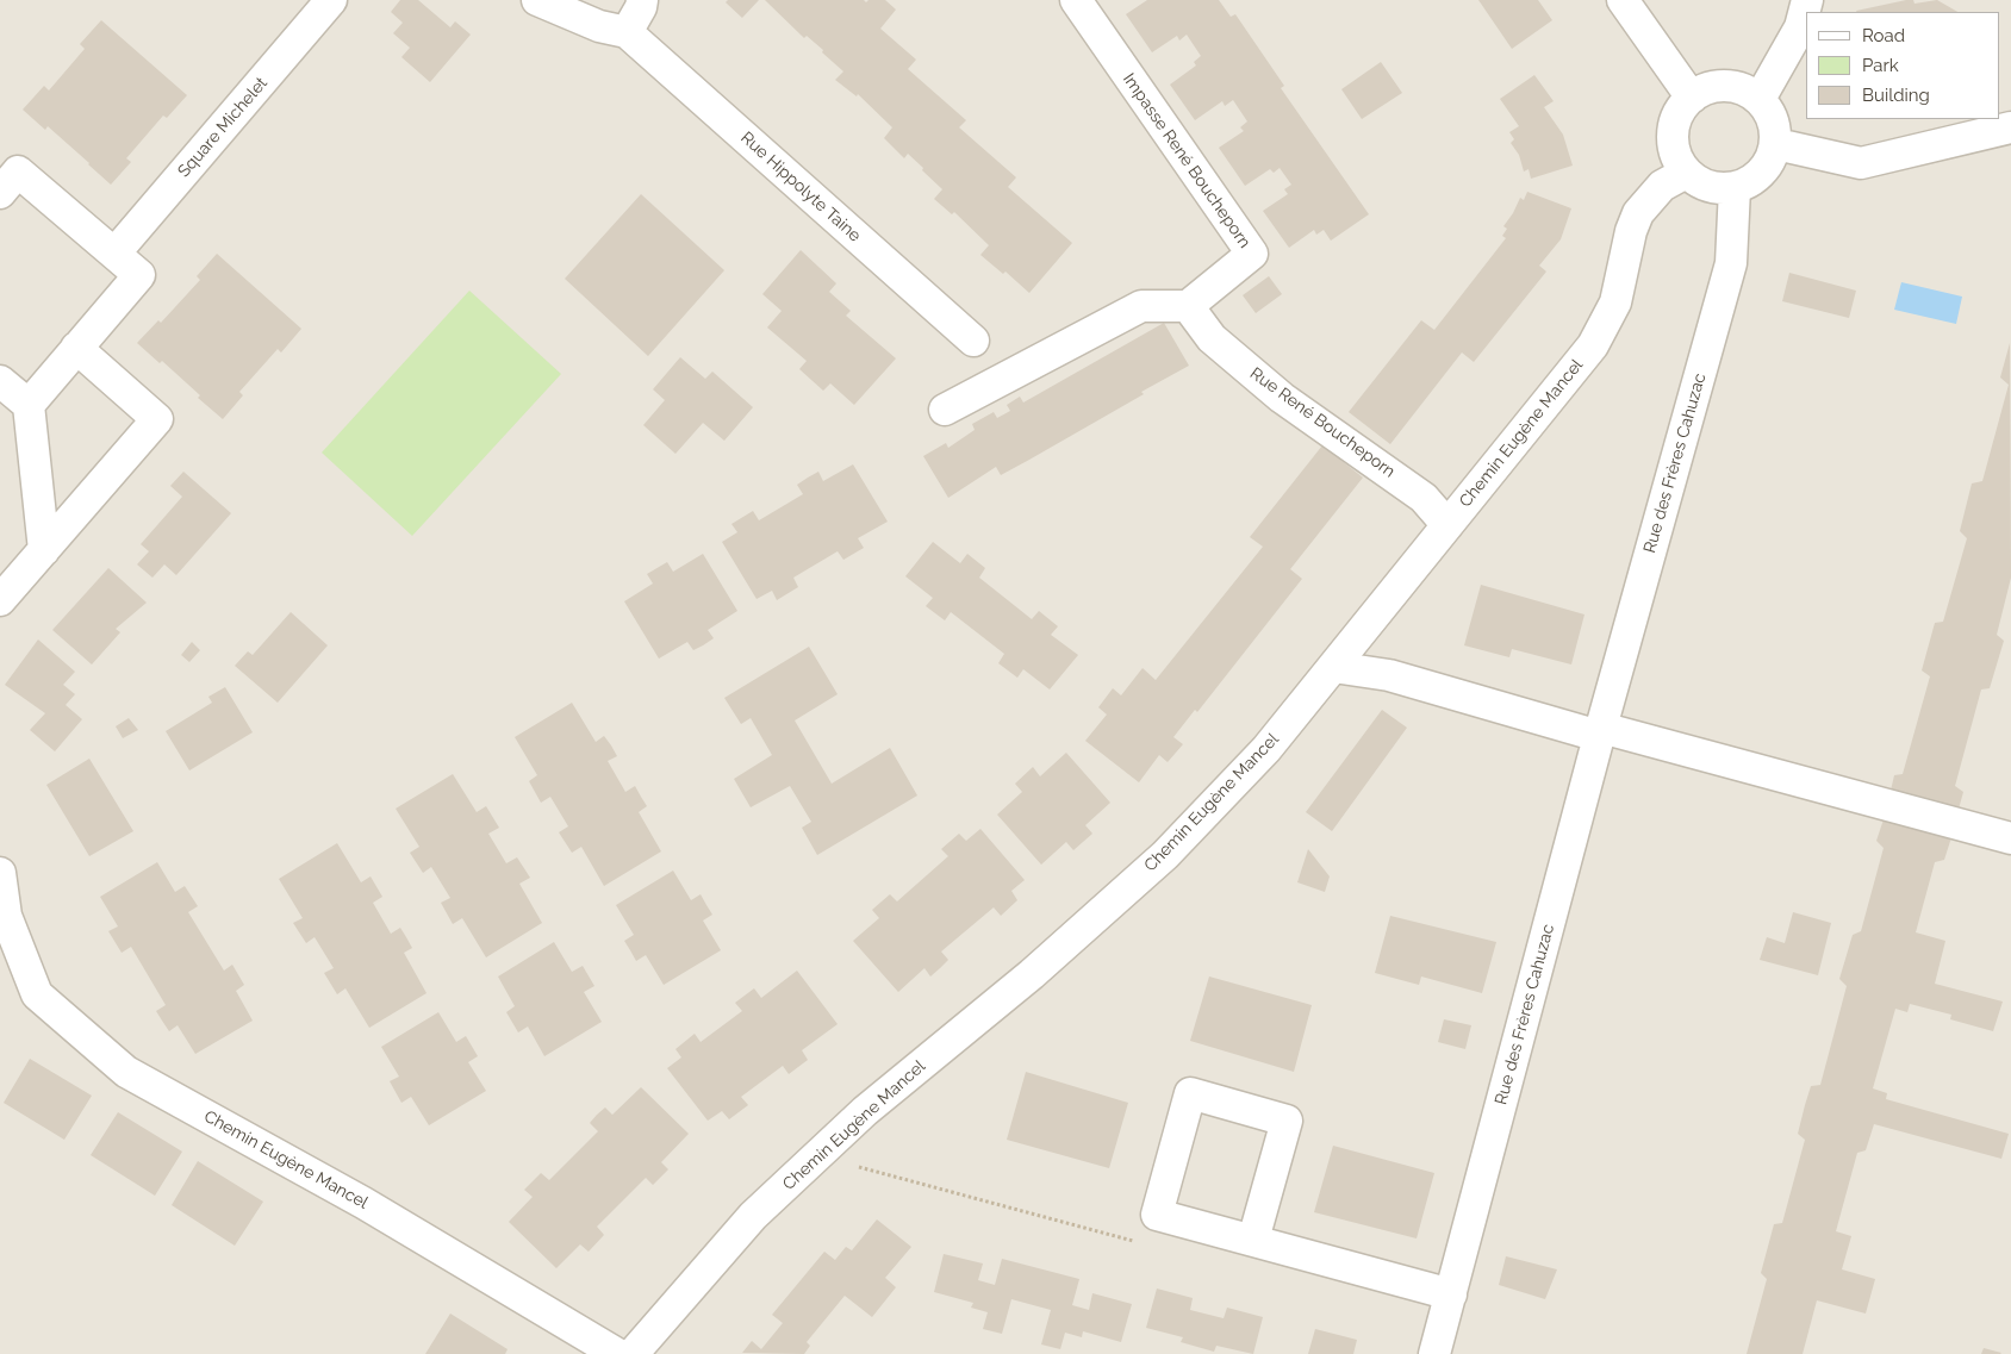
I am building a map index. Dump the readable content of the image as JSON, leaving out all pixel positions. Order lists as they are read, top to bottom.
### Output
{
  "streets": {
    "street": [
      "Square Michelet",
      "Impasse René Boucheporn",
      "Rue Hippolyte Taine",
      "Rue René Boucheporn",
      "Chemin Eugène Mancel",
      "Rue des Frères Cahuzac"
    ]
  },
  "crossings": [
    ["Impasse René Boucheporn", "Rue René Boucheporn"],
    ["Rue René Boucheporn", "Chemin Eugène Mancel"],
    ["Chemin Eugène Mancel", "Rue des Frères Cahuzac"]
  ],
  "legend": ["Road", "Park", "Building"]
}
